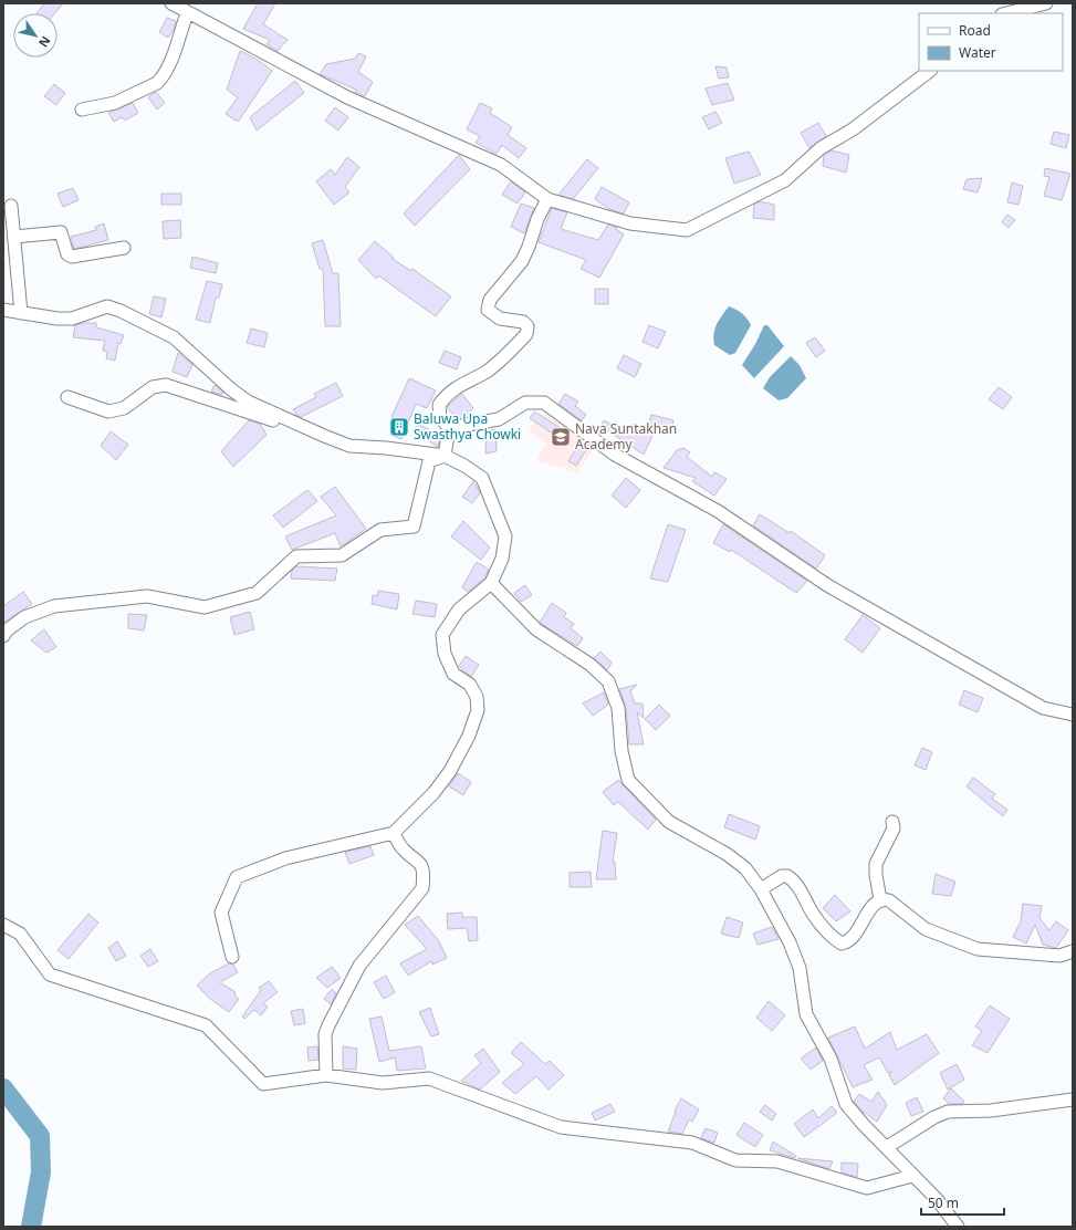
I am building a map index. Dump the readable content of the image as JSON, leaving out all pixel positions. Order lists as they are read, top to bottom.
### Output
{
  "places": {
    "building": ["Baluwa Upa Swasthya Chowki"],
    "school or university": ["Nava Suntakhan Academy"]
  },
  "legend": ["Road", "Water"],
  "scale_bar": "50 m",
  "north": "bottom right"
}
